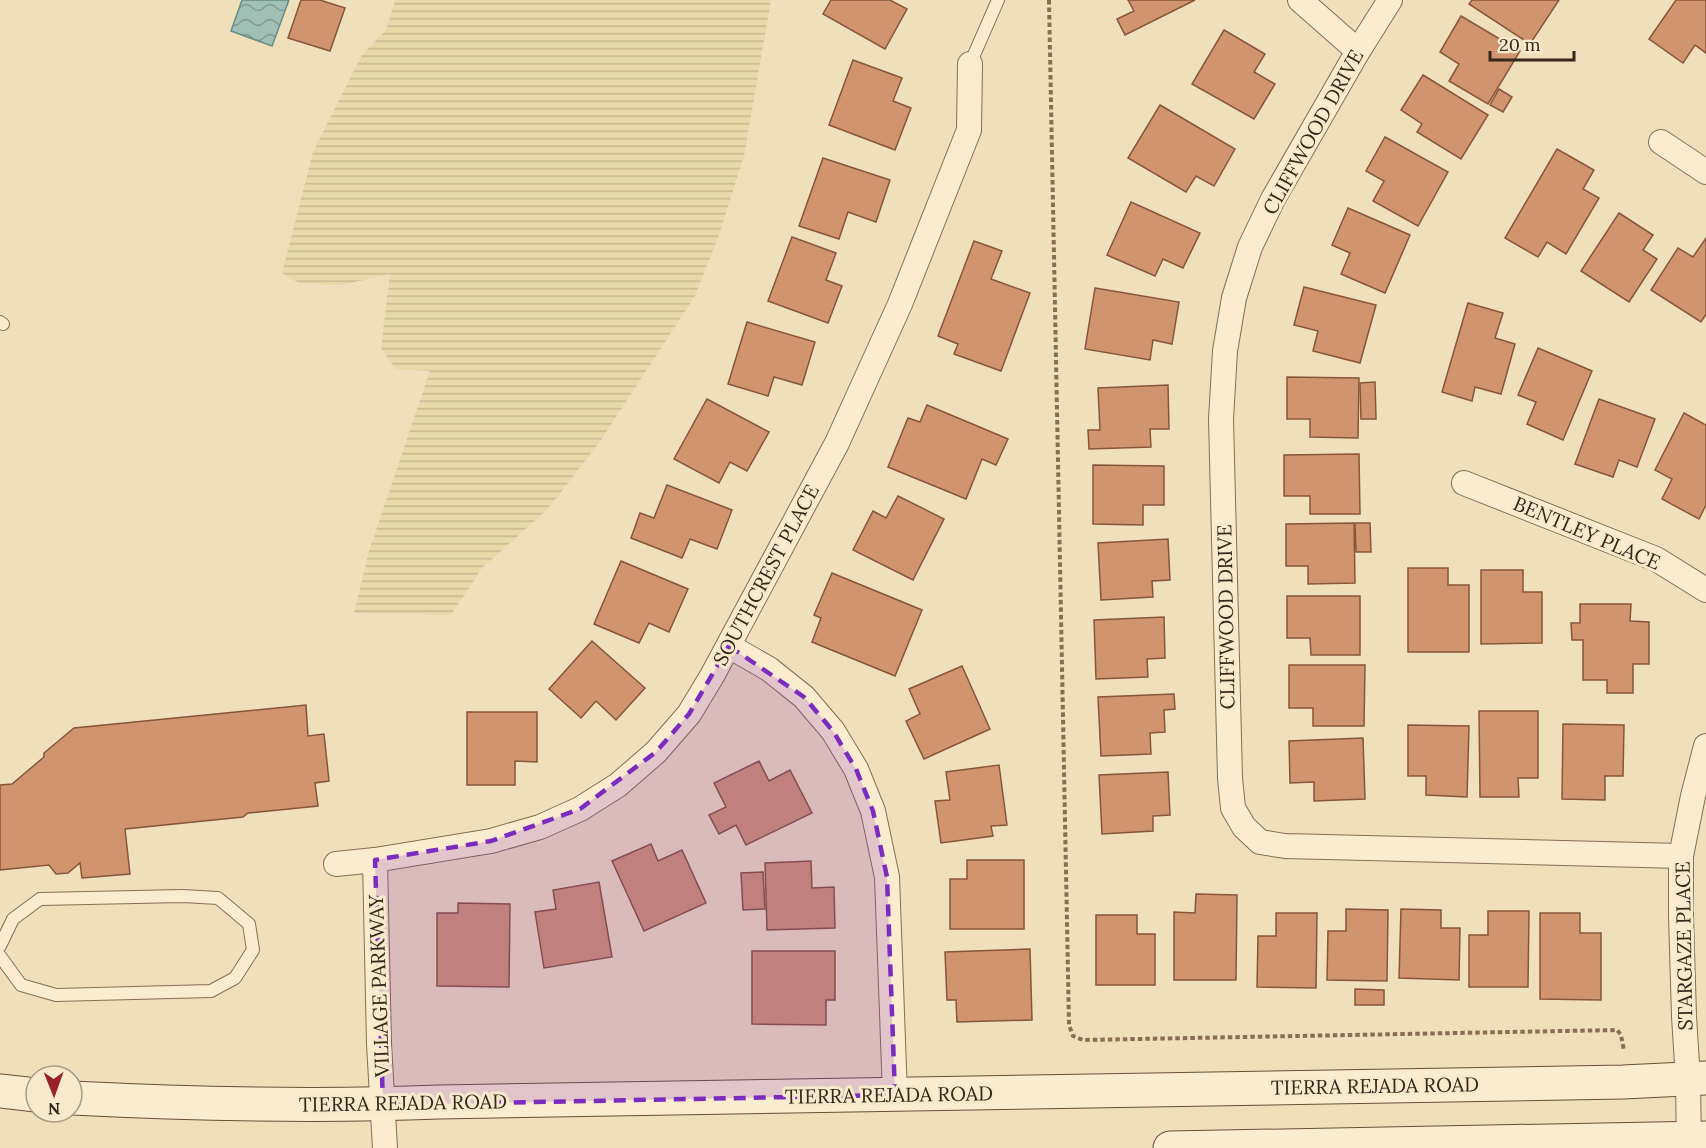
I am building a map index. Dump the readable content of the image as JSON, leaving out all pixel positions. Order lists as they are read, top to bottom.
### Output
{
  "streets": {
    "main road": ["TIERRA REJADA ROAD"],
    "street": [
      "CLIFFWOOD DRIVE",
      "BENTLEY PLACE",
      "SOUTHCREST PLACE",
      "STARGAZE PLACE",
      "VILLAGE PARKWAY"
    ]
  },
  "crossings": [
    ["CLIFFWOOD DRIVE", "STARGAZE PLACE"],
    ["SOUTHCREST PLACE", "VILLAGE PARKWAY"],
    ["STARGAZE PLACE", "TIERRA REJADA ROAD"],
    ["VILLAGE PARKWAY", "TIERRA REJADA ROAD"]
  ],
  "scale_bar": "20 m",
  "north": "bottom"
}
